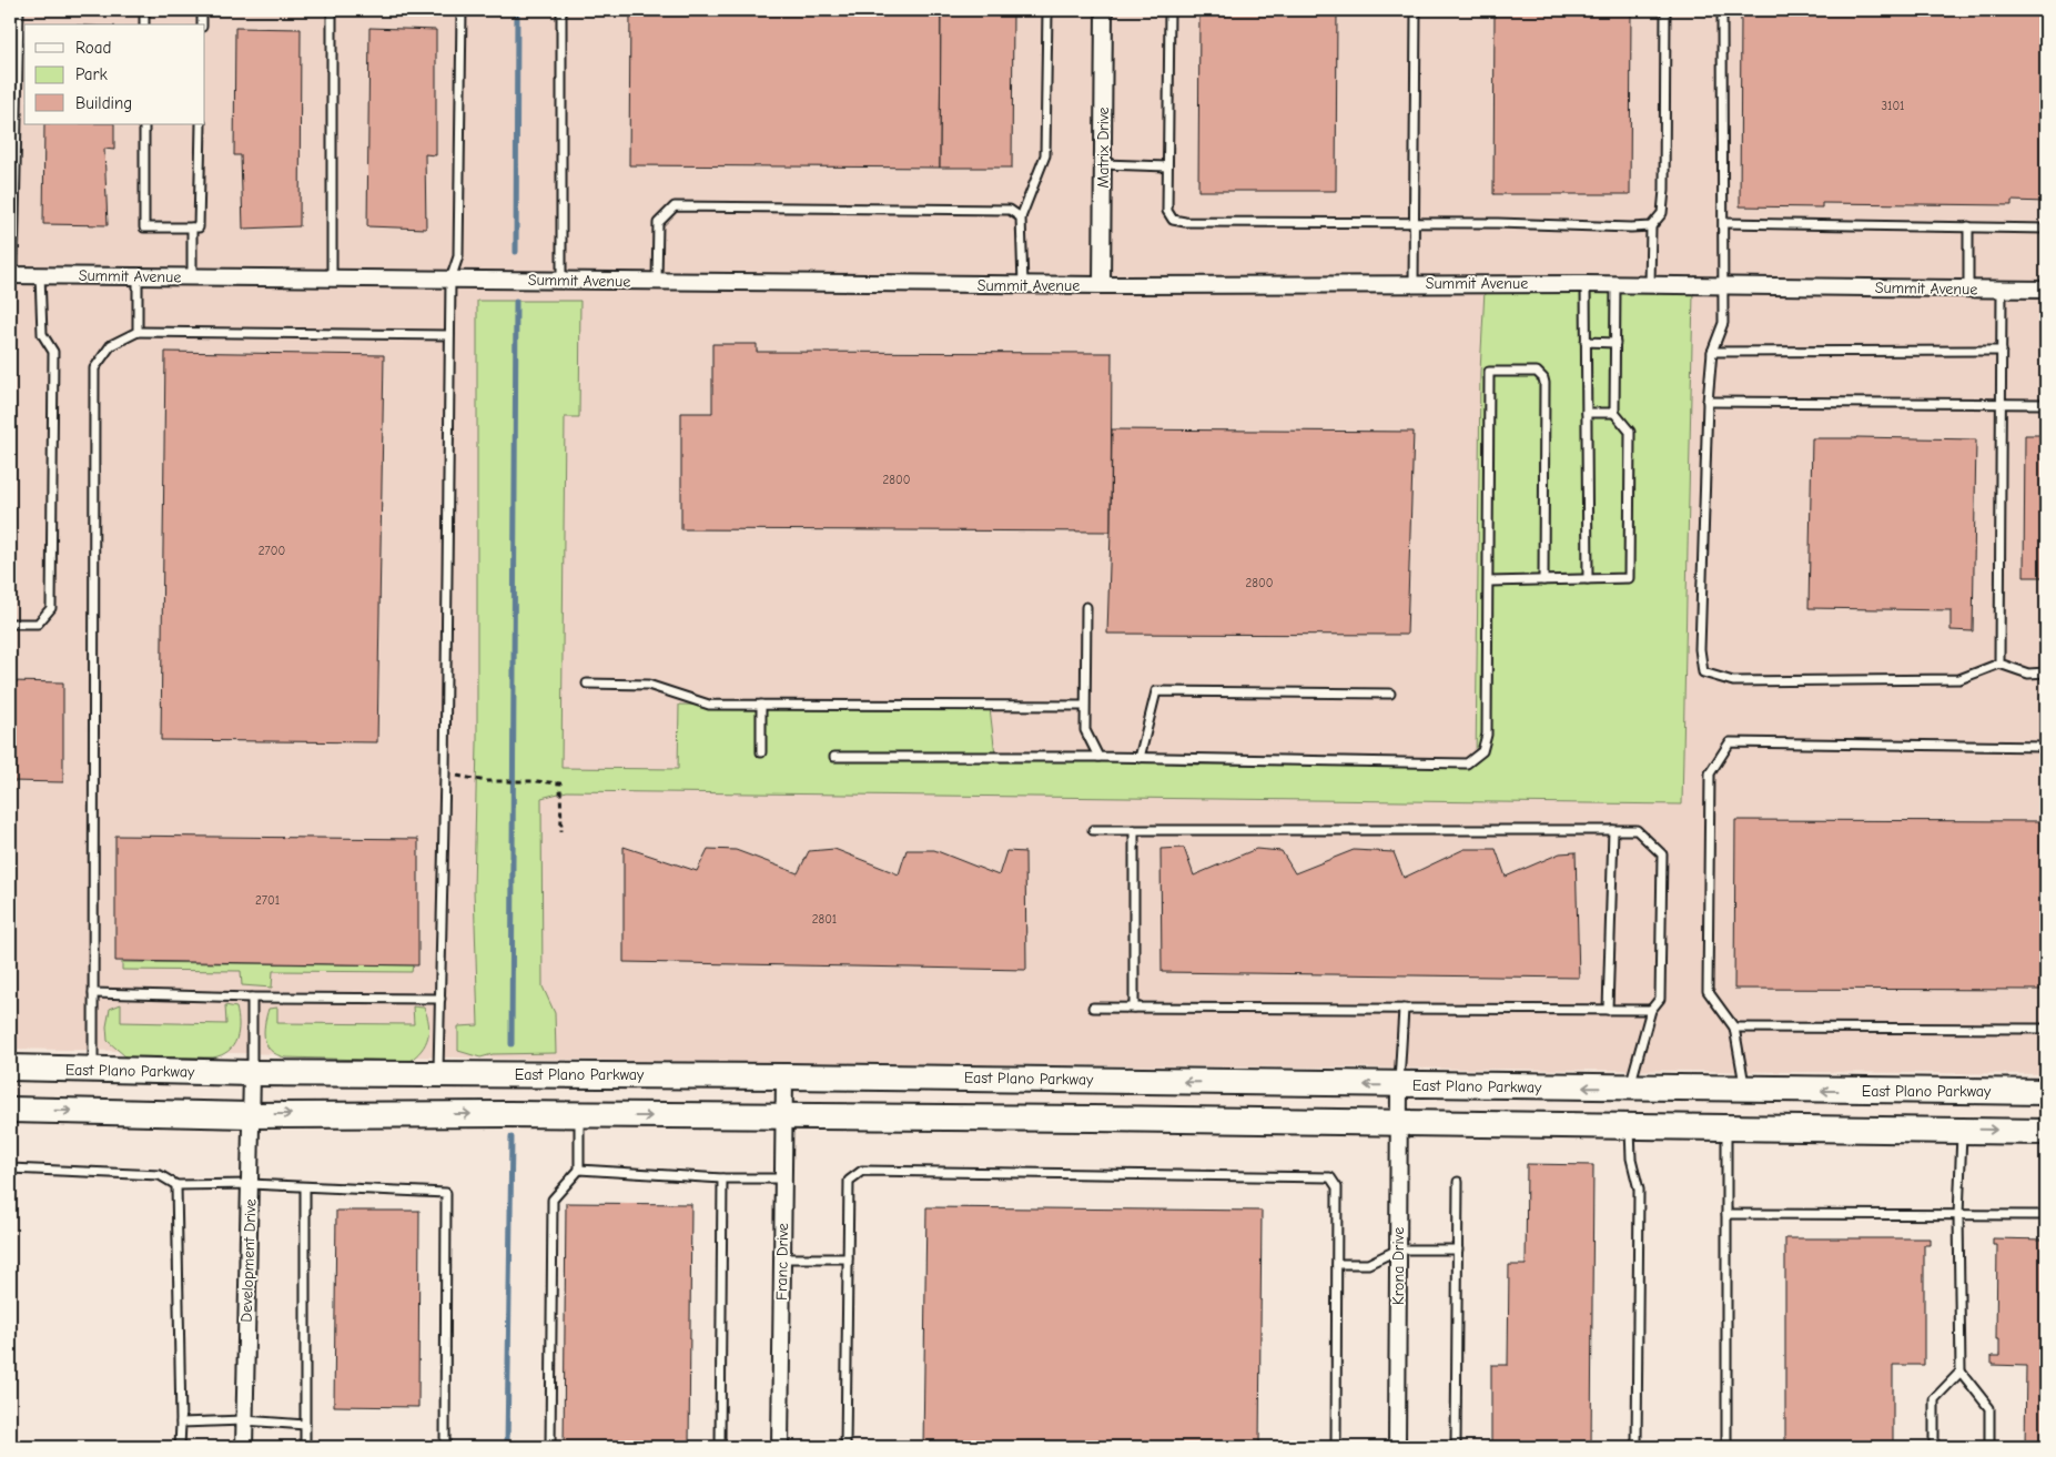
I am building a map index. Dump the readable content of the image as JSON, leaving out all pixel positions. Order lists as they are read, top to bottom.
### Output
{
  "streets": {
    "main road": ["East Plano Parkway"],
    "street": [
      "Matrix Drive",
      "Summit Avenue",
      "Development Drive",
      "Franc Drive",
      "Krona Drive"
    ]
  },
  "crossings": [
    ["Matrix Drive", "Summit Avenue"],
    ["East Plano Parkway", "Development Drive"],
    ["East Plano Parkway", "Franc Drive"],
    ["East Plano Parkway", "Krona Drive"]
  ],
  "house_numbers": [
    "3101",
    "2800",
    "2700",
    "2800",
    "2701",
    "2801"
  ],
  "legend": ["Road", "Park", "Building"]
}
